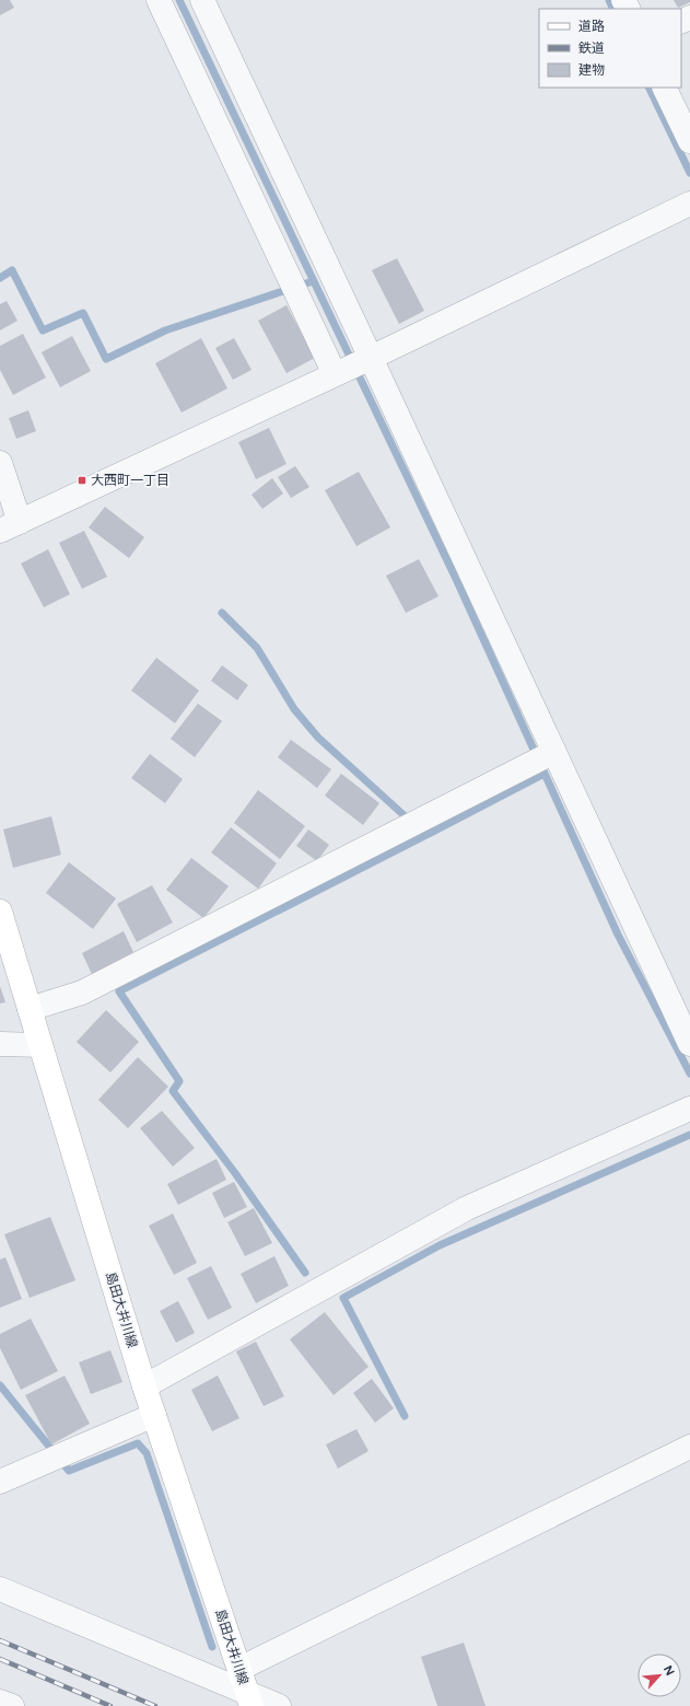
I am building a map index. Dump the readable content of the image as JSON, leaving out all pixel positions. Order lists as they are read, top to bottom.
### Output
{
  "streets": {
    "main road": ["島田大井川線"]
  },
  "places": {
    "transit": ["大西町一丁目"]
  },
  "legend": ["道路", "鉄道", "建物"],
  "north": "top right"
}
